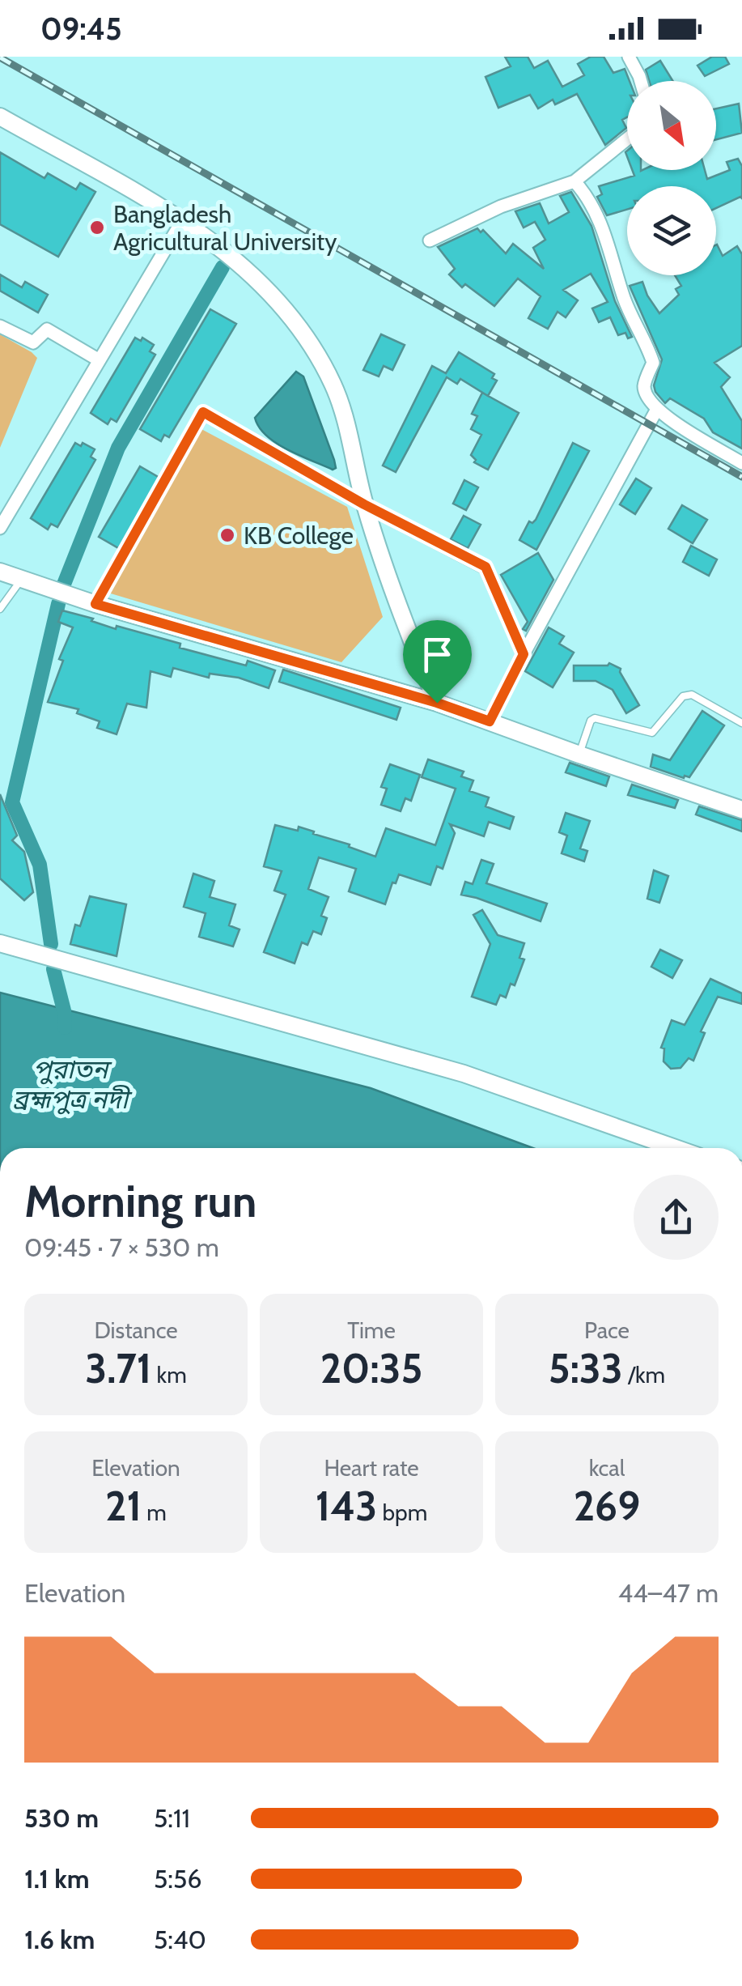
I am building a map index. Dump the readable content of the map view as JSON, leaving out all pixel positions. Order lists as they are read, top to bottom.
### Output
{
  "water": ["পুরাতন ব্রহ্মপুত্র নদী"],
  "places": ["Bangladesh Agricultural University", "KB College"],
  "north": "bottom right",
  "page": {
    "status": "09:45",
    "heading": ["Morning run", "09:45 · 7 × 530 m"],
    "stats": [
      ["Distance", "3.71 km"],
      ["Time", "20:35"],
      ["Pace", "5:33 /km"],
      ["Elevation", "21 m"],
      ["Heart rate", "143 bpm"],
      ["kcal", "269"]
    ],
    "chart": ["Elevation", "44–47 m"],
    "list": [
      {
        "name": "530 m",
        "note": "5:11"
      },
      {
        "name": "1.1 km",
        "note": "5:56"
      },
      {
        "name": "1.6 km",
        "note": "5:40"
      }
    ]
  }
}
